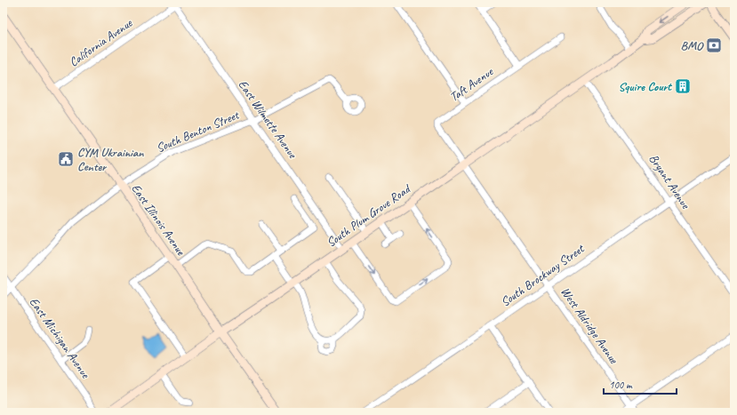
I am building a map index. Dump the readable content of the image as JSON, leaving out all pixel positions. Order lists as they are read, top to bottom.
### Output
{
  "streets": {
    "main road": ["South Plum Grove Road", "East Illinois Avenue"],
    "street": [
      "California Avenue",
      "Taft Avenue",
      "East Wilmette Avenue",
      "South Benton Street",
      "Bryant Avenue",
      "South Brockway Street",
      "West Aldridge Avenue",
      "East Michigan Avenue"
    ]
  },
  "crossings": [
    ["California Avenue", "East Wilmette Avenue"],
    ["California Avenue", "East Illinois Avenue"],
    ["Taft Avenue", "South Plum Grove Road"],
    ["Taft Avenue", "West Aldridge Avenue"],
    ["East Wilmette Avenue", "South Benton Street"],
    ["East Wilmette Avenue", "South Plum Grove Road"],
    ["South Benton Street", "East Illinois Avenue"],
    ["South Benton Street", "East Michigan Avenue"],
    ["Bryant Avenue", "South Plum Grove Road"],
    ["Bryant Avenue", "South Brockway Street"],
    ["South Plum Grove Road", "East Illinois Avenue"],
    ["South Plum Grove Road", "West Aldridge Avenue"],
    ["South Brockway Street", "West Aldridge Avenue"]
  ],
  "places": {
    "bank": ["BMO"],
    "building": ["Squire Court"],
    "public building": ["CYM Ukrainian Center"]
  },
  "scale_bar": "100 m"
}
